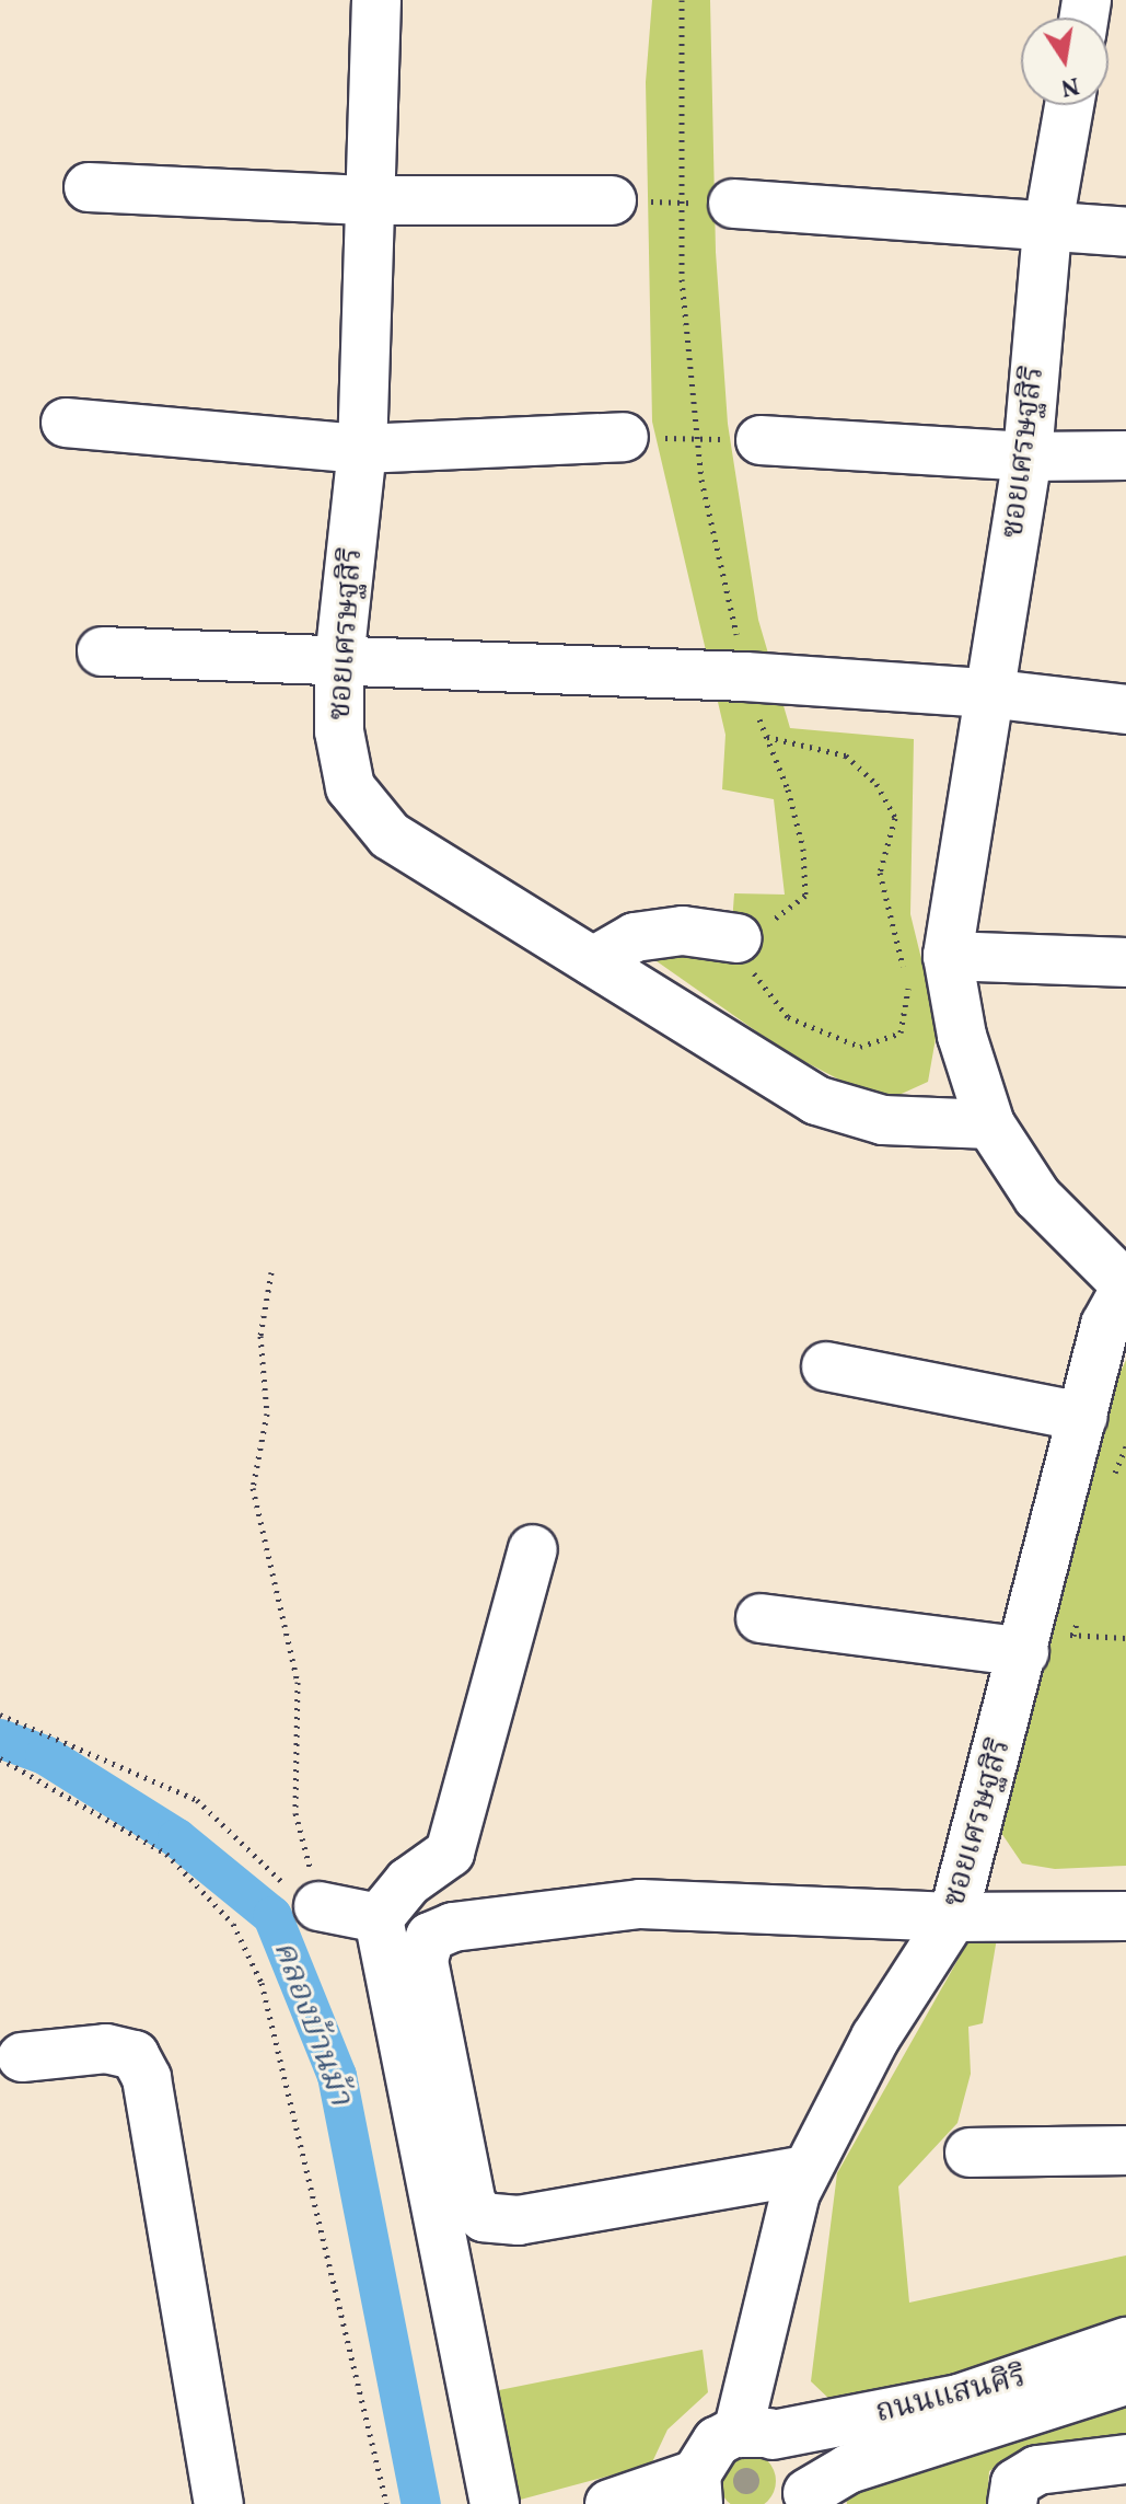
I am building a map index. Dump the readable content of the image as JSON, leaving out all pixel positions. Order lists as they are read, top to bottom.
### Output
{
  "streets": {
    "street": ["ซอยเศรษฐสิริ", "ถนนแสนศิริ"]
  },
  "crossings": [
    ["ซอยเศรษฐสิริ", "ถนนแสนศิริ"]
  ],
  "water": ["คลองบ้านม้า"],
  "north": "bottom"
}
